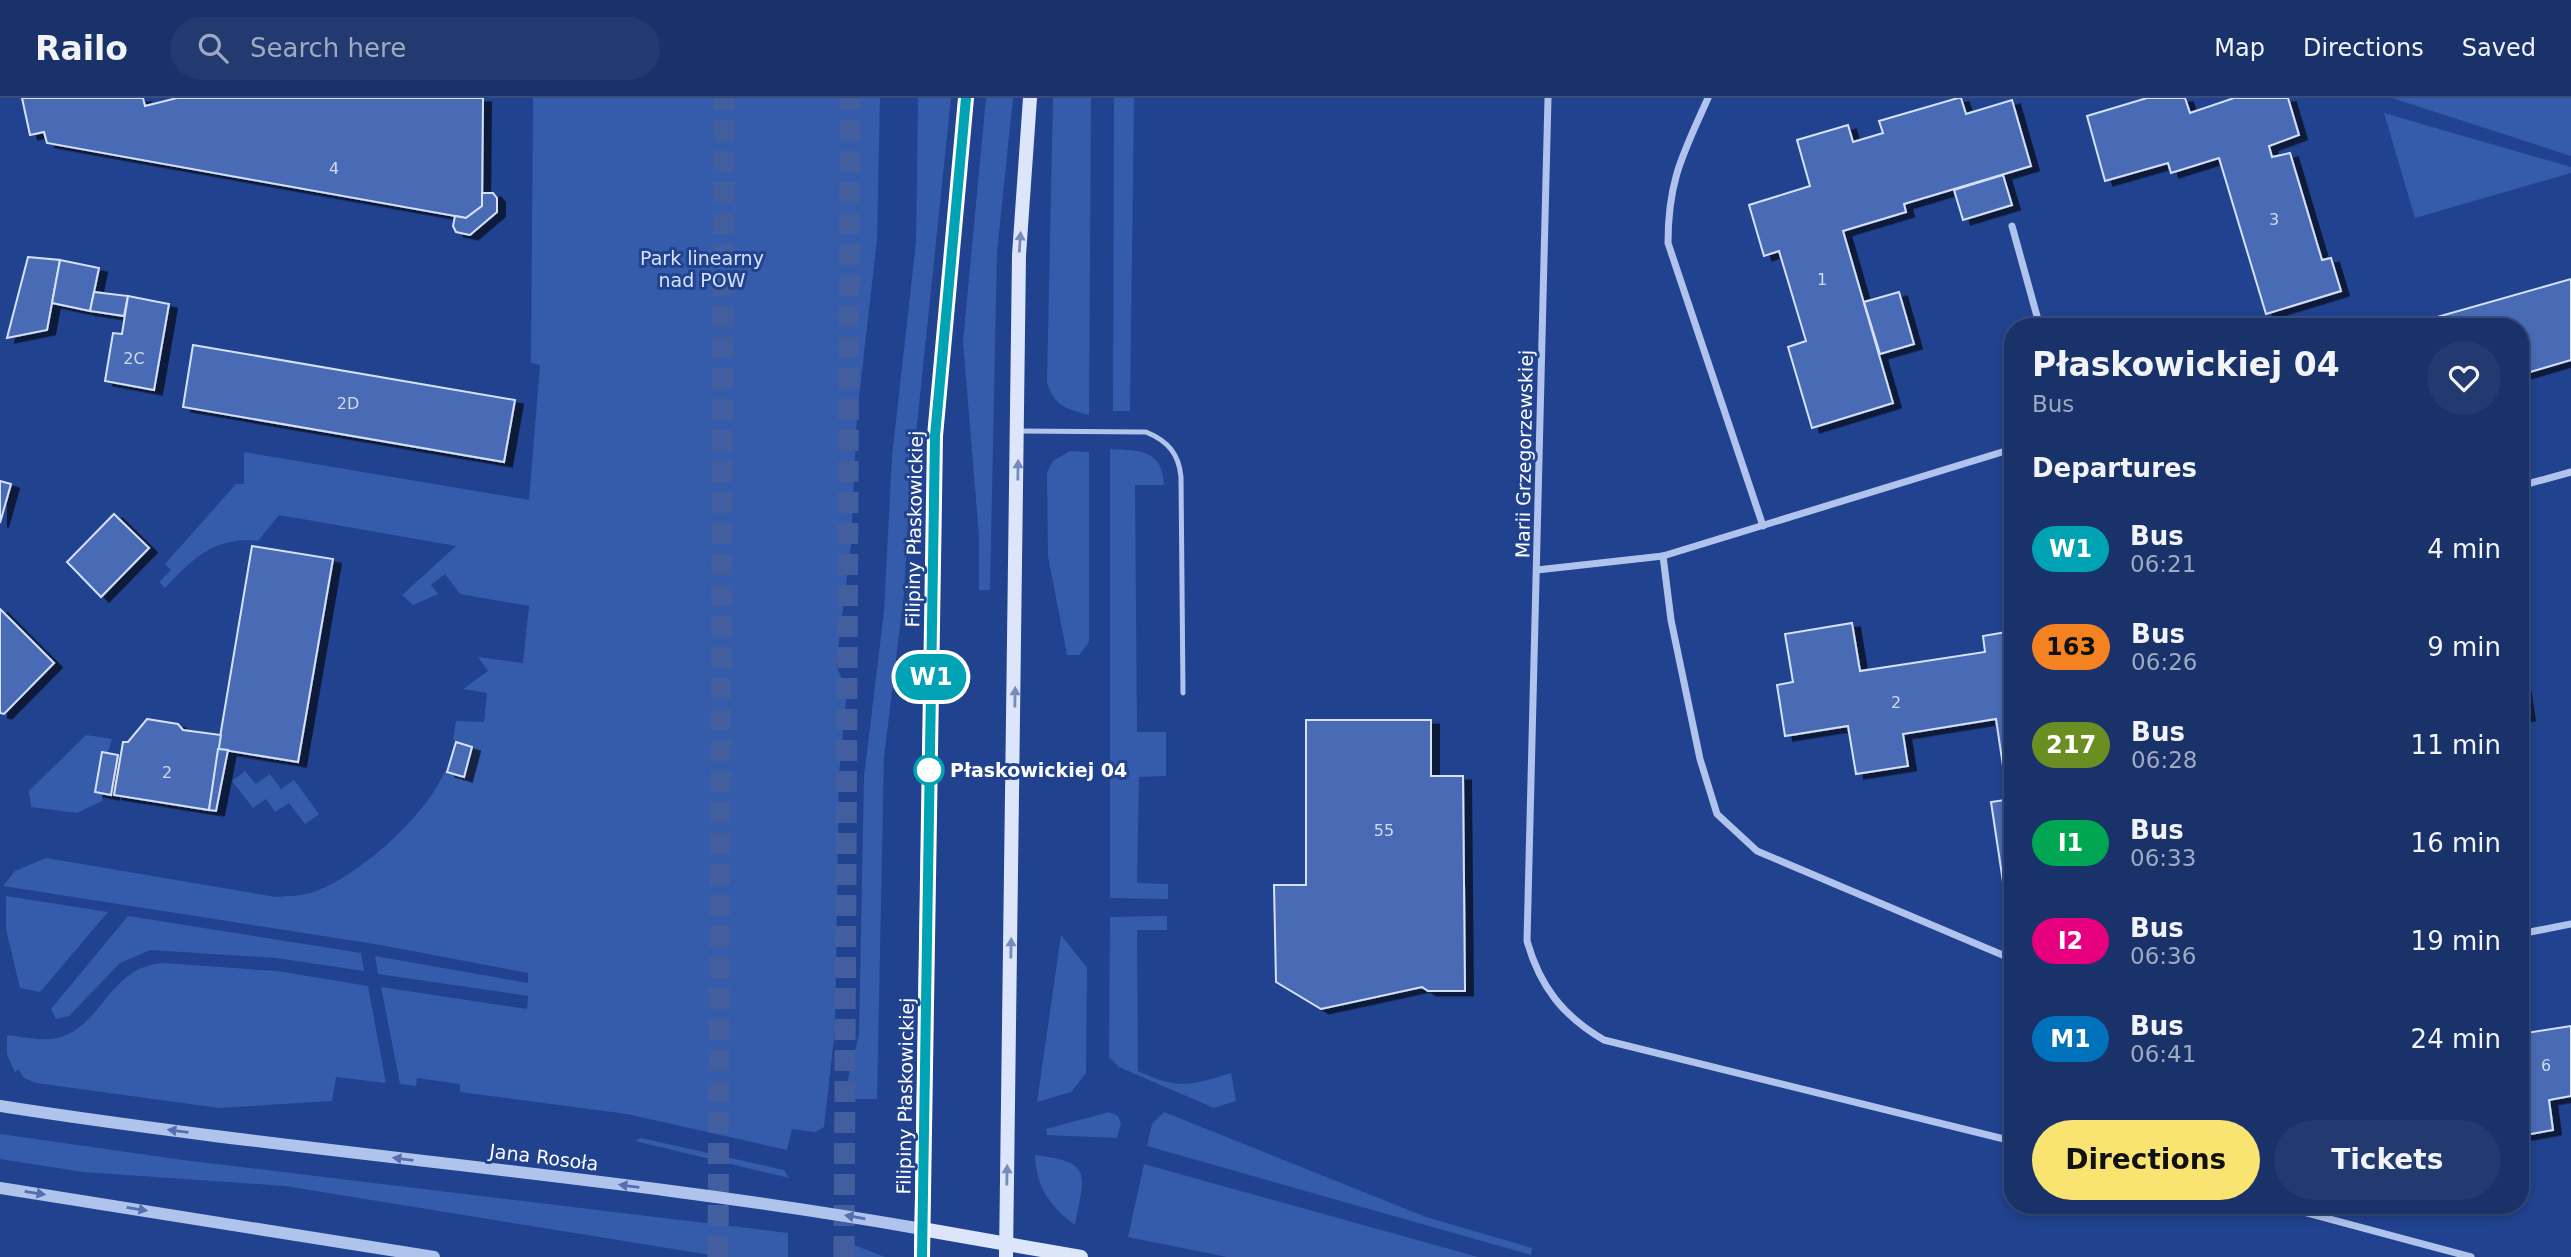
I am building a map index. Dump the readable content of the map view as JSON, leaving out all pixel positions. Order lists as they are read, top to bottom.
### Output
{
  "streets": {
    "main road": ["Filipiny Płaskowickiej", "Jana Rosoła"],
    "street": ["Marii Grzegorzewskiej"]
  },
  "crossings": [
    ["Filipiny Płaskowickiej", "Jana Rosoła"]
  ],
  "parks": ["Park linearny nad POW"],
  "places": ["Płaskowickiej 04"],
  "lines": ["bus line W1"],
  "house_numbers": [
    "4",
    "3",
    "1",
    "2C",
    "2D",
    "2",
    "2",
    "55",
    "6"
  ],
  "page": {
    "header": "Railo",
    "search": "Search here",
    "nav": ["Map", "Directions", "Saved"],
    "on_map": "W1",
    "heading": [
      ["Płaskowickiej 04", "Bus"],
      "Departures"
    ],
    "list": [
      {
        "mark": "W1",
        "name": "Bus",
        "note": "06:21",
        "value": "4 min"
      },
      {
        "mark": "163",
        "name": "Bus",
        "note": "06:26",
        "value": "9 min"
      },
      {
        "mark": "217",
        "name": "Bus",
        "note": "06:28",
        "value": "11 min"
      },
      {
        "mark": "I1",
        "name": "Bus",
        "note": "06:33",
        "value": "16 min"
      },
      {
        "mark": "I2",
        "name": "Bus",
        "note": "06:36",
        "value": "19 min"
      },
      {
        "mark": "M1",
        "name": "Bus",
        "note": "06:41",
        "value": "24 min"
      }
    ],
    "buttons": ["Directions", "Tickets"]
  }
}
